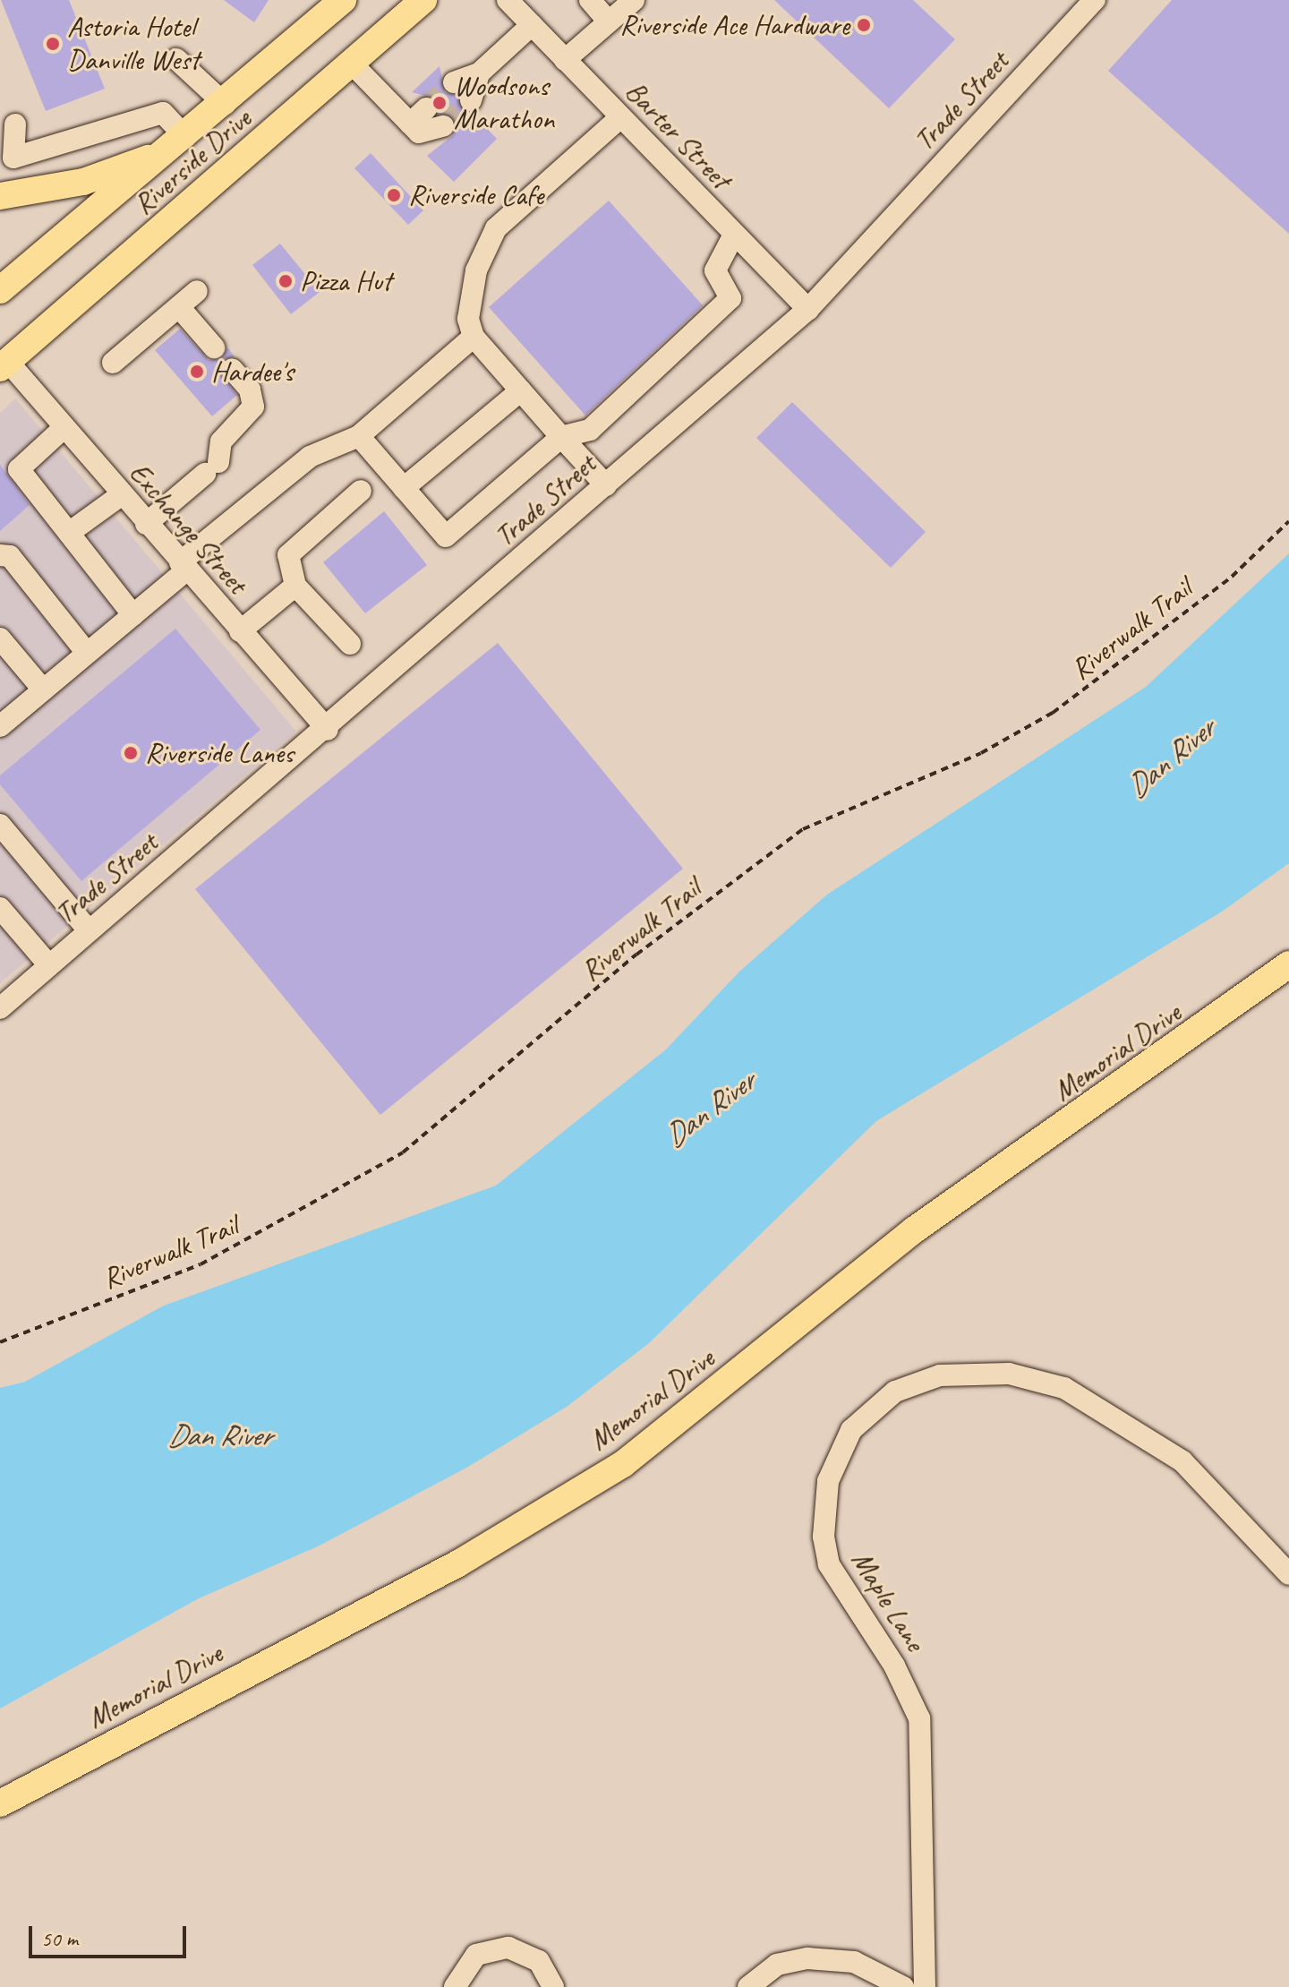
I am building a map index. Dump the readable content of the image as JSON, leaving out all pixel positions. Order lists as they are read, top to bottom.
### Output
{
  "streets": {
    "main road": ["Riverside Drive", "Memorial Drive"],
    "street": [
      "Trade Street",
      "Barter Street",
      "Exchange Street",
      "Maple Lane"
    ],
    "path": ["Riverwalk Trail"]
  },
  "crossings": [
    ["Trade Street", "Barter Street"],
    ["Trade Street", "Exchange Street"],
    ["Riverside Drive", "Exchange Street"]
  ],
  "water": ["Dan River"],
  "places": [
    "Riverside Ace Hardware",
    "Astoria Hotel Danville West",
    "Woodsons Marathon",
    "Riverside Cafe",
    "Pizza Hut",
    "Hardee's",
    "Riverside Lanes"
  ],
  "scale_bar": "50 m"
}
